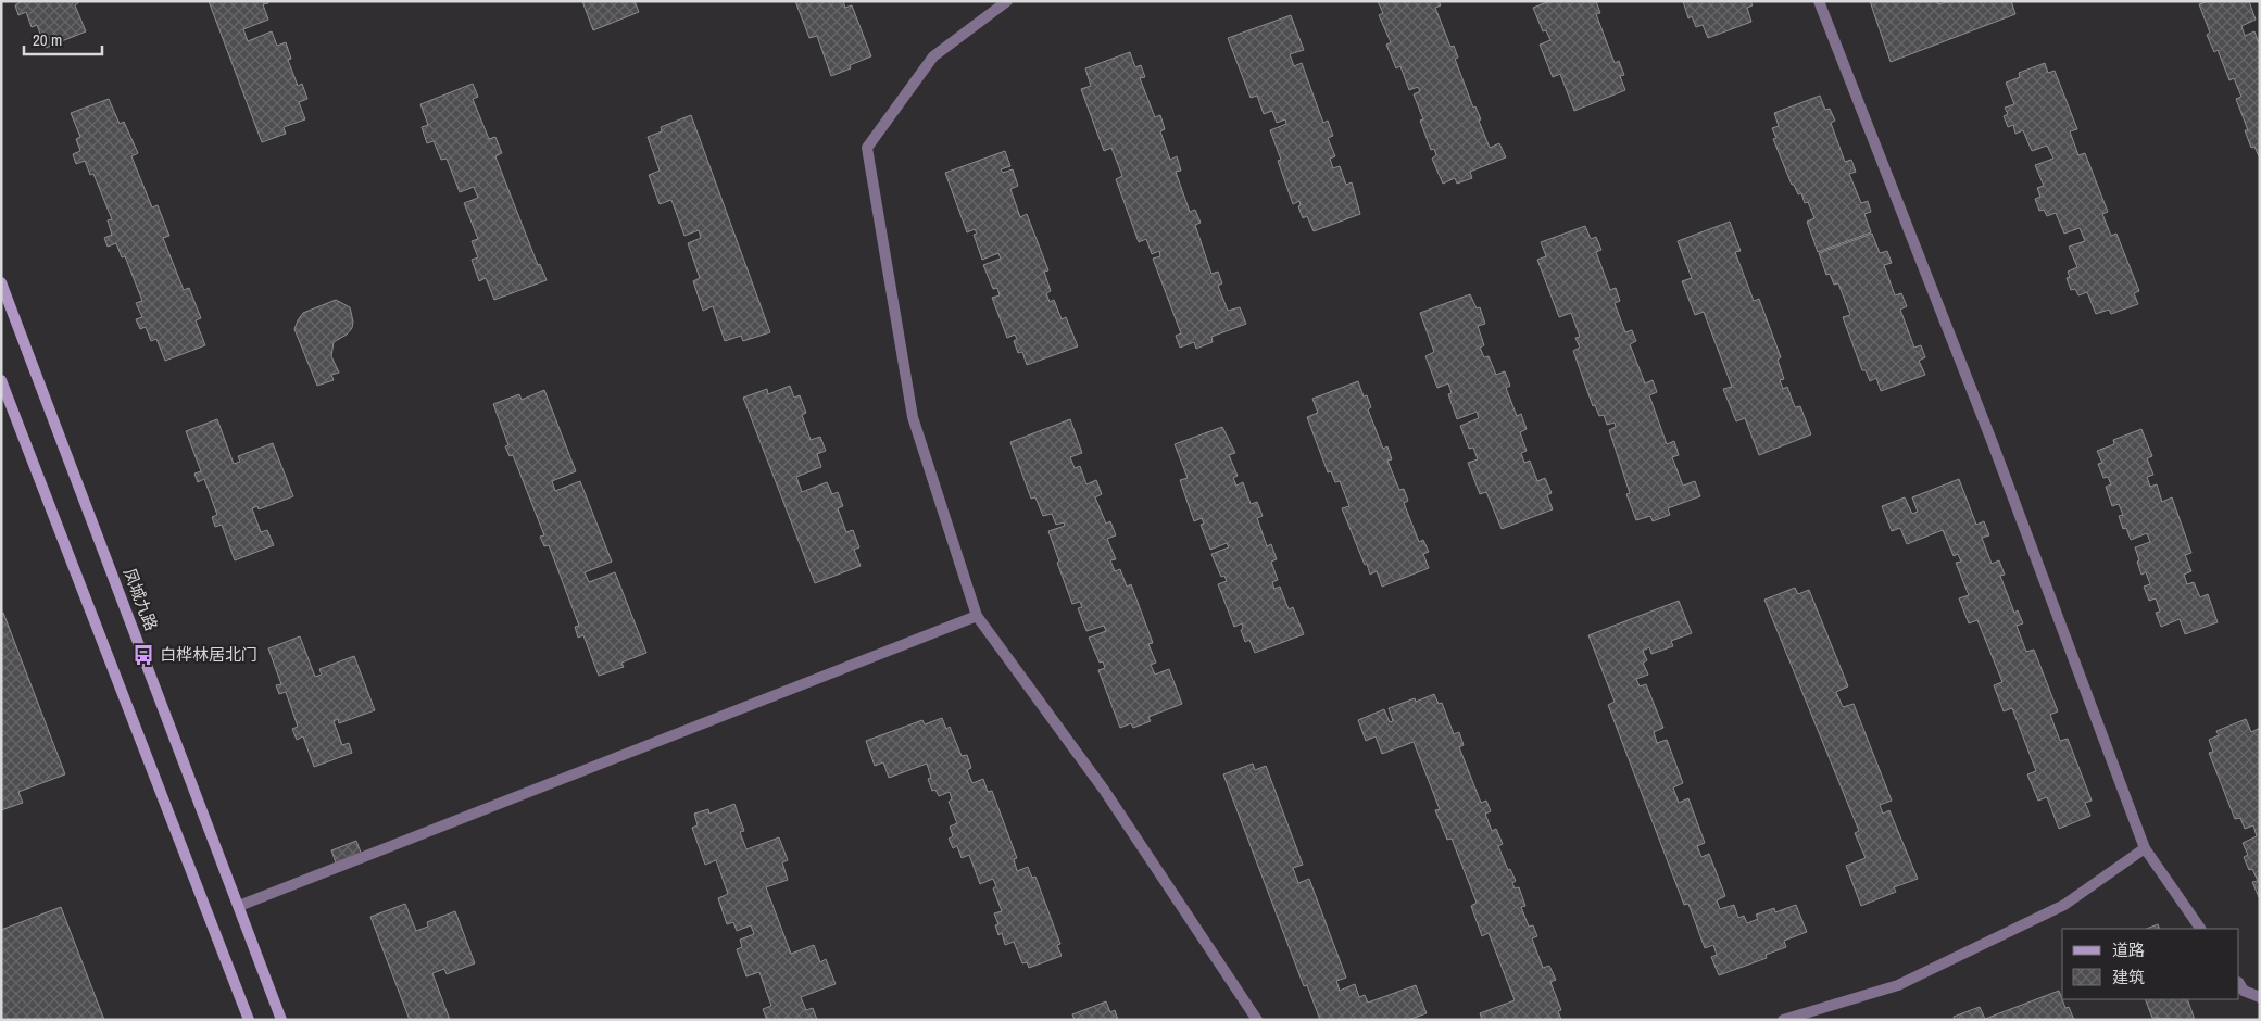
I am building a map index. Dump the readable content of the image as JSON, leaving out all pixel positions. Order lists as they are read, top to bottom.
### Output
{
  "streets": {
    "street": ["凤城九路"]
  },
  "places": {
    "bus stop": ["白桦林居北门"]
  },
  "legend": ["道路", "建筑"],
  "scale_bar": "20 m"
}
